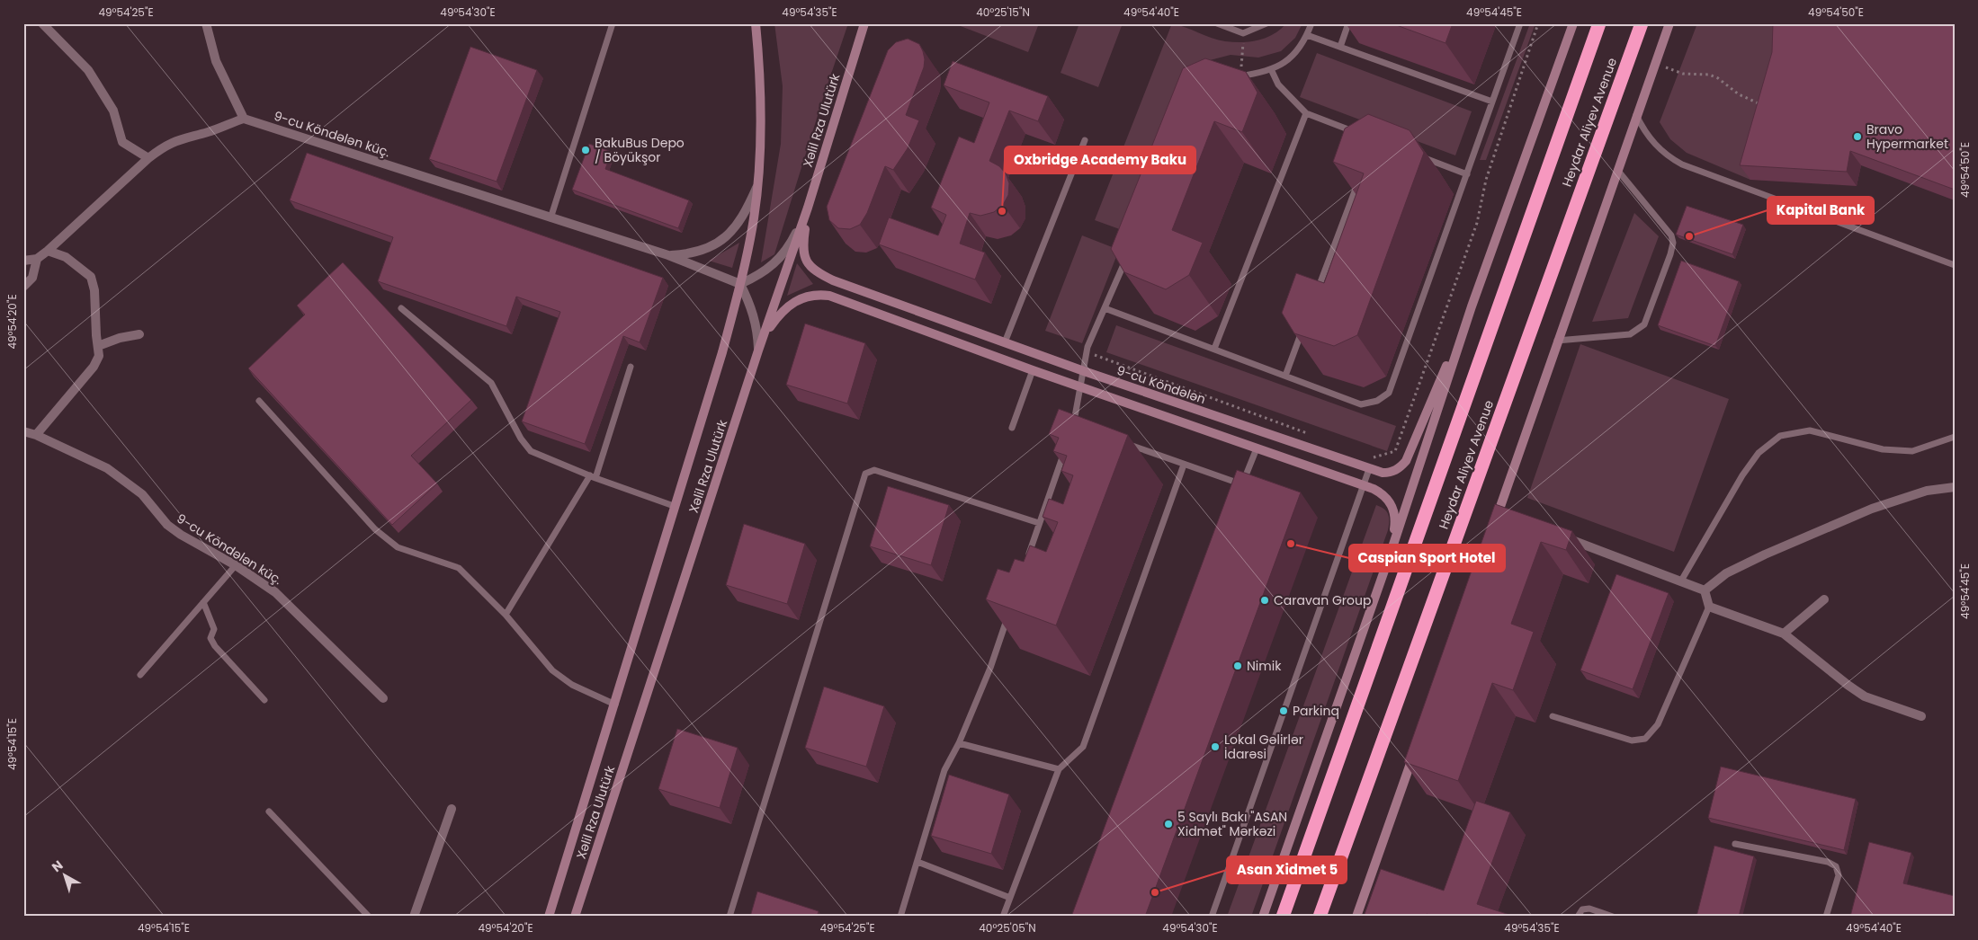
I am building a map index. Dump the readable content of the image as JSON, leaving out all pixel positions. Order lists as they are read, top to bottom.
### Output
{
  "streets": {
    "highway": ["Heydar Aliyev Avenue"],
    "main road": ["Xəlil Rza Ulutürk", "9-cu Köndələn"],
    "street": ["9-cu Köndələn küç."]
  },
  "crossings": [
    ["Xəlil Rza Ulutürk", "9-cu Köndələn küç."],
    ["Xəlil Rza Ulutürk", "9-cu Köndələn"]
  ],
  "places": [
    "Bravo Hypermarket",
    "BakuBus Depo / Böyükşor",
    "Oxbridge Academy Baku",
    "Kapital Bank",
    "Caspian Sport Hotel",
    "Caravan Group",
    "Nimik",
    "Parkinq",
    "Lokal Gəlirlər İdarəsi",
    "5 Saylı Bakı \"ASAN Xidmət\" Mərkəzi",
    "Asan Xidmet 5"
  ],
  "north": "top left",
  "coordinates": [
    "49°54'25\"E",
    "49°54'30\"E",
    "49°54'35\"E",
    "40°25'15\"N",
    "49°54'40\"E",
    "49°54'45\"E",
    "49°54'50\"E",
    "49°54'20\"E",
    "49°54'15\"E",
    "40°25'05\"N"
  ]
}
